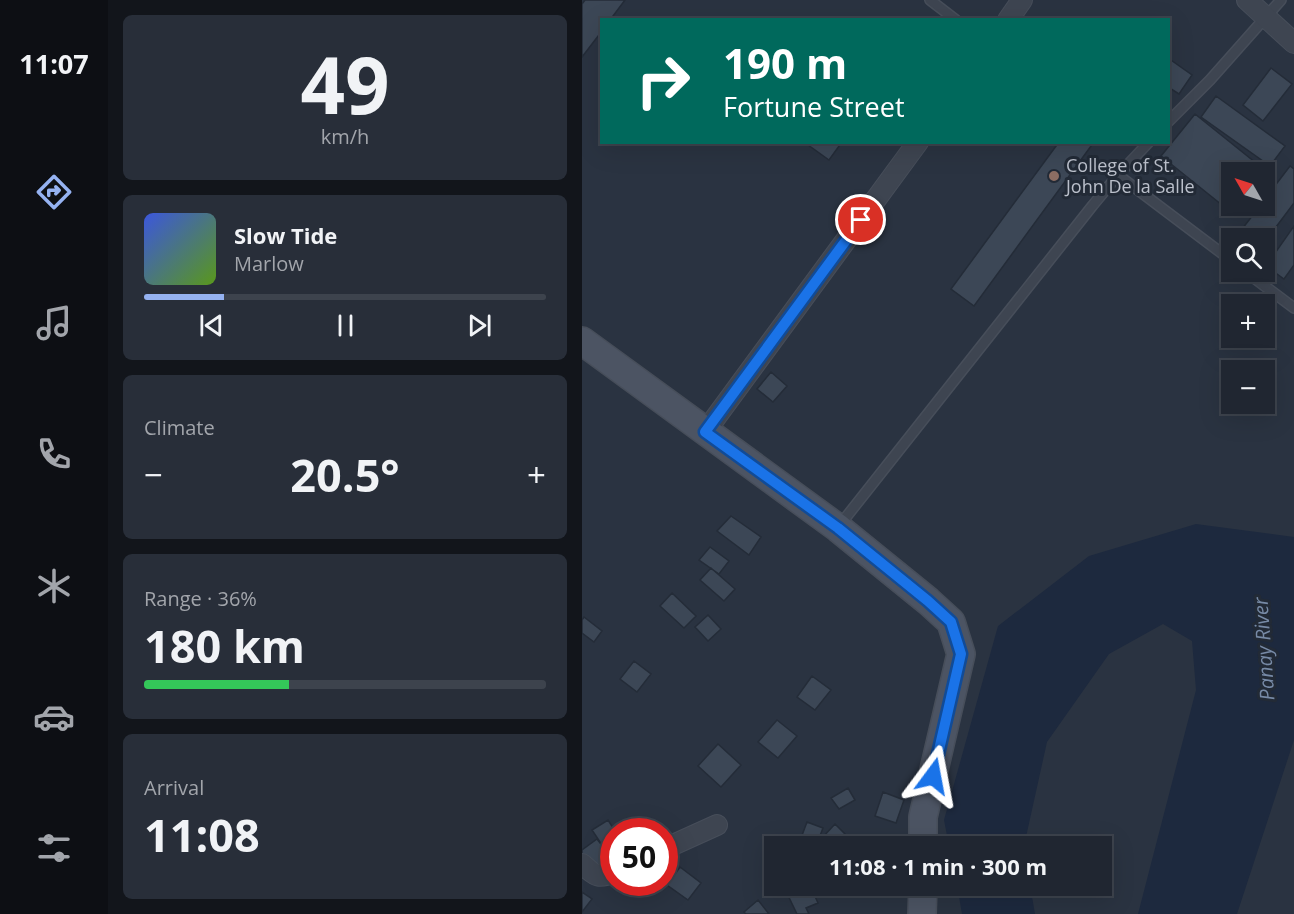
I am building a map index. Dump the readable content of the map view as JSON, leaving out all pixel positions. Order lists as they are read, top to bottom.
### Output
{
  "water": ["Panay River"],
  "places": ["College of St. John De la Salle"],
  "north": "top left",
  "page": {
    "tabs": "11:07",
    "tile": [
      ["49", "km/h"],
      "Climate",
      ["Range · 36%", "180 km"],
      ["Arrival", "11:08"]
    ],
    "turn": ["190 m", "Fortune Street"],
    "map_buttons": ["+", "−"],
    "song": ["Slow Tide", "Marlow"],
    "heat": ["−", "20.5°", "+"],
    "limit": "50",
    "trip": "11:08 · 1 min · 300 m"
  }
}
